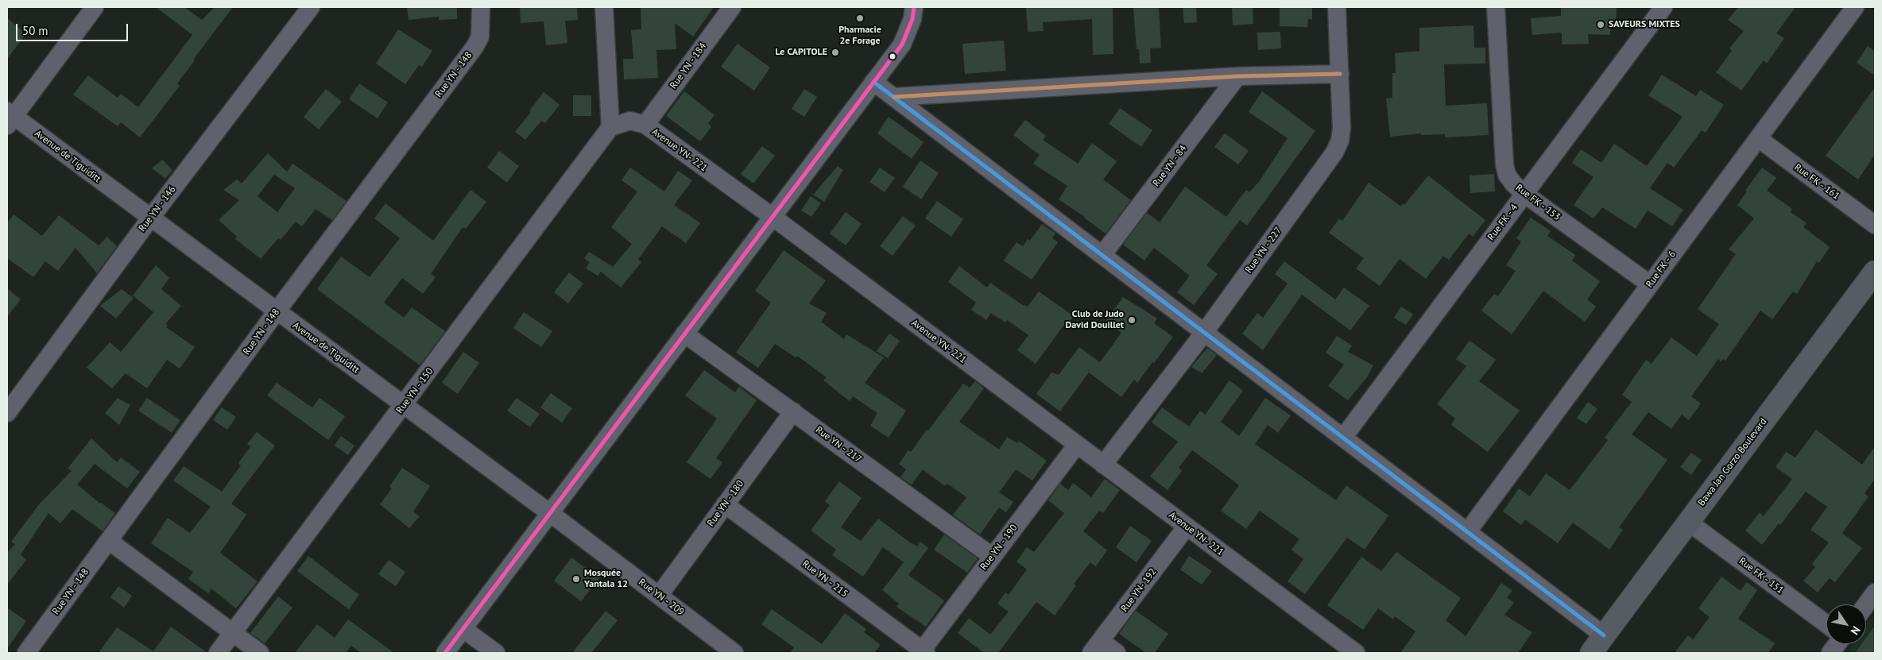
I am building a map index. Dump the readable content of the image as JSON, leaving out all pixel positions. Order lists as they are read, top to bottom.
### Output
{
  "streets": {
    "main road": ["Bawa Jan Gorzo Boulevard"],
    "street": [
      "Rue YN - 184",
      "Rue YN - 148",
      "Avenue YN- 221",
      "Avenue de Tiguiditt",
      "Rue YN - 84",
      "Rue FK - 161",
      "Rue FK - 153",
      "Rue YN - 146",
      "Rue FK - 4",
      "Rue YN - 227",
      "Rue FK - 6",
      "Rue YN - 150",
      "Rue YN - 217",
      "Rue YN - 180",
      "Rue YN - 190",
      "Rue FK - 151",
      "Rue YN - 215",
      "Rue YN- 192",
      "Rue YN - 209"
    ]
  },
  "crossings": [
    ["Rue YN - 184", "Avenue YN- 221"],
    ["Rue YN - 148", "Avenue de Tiguiditt"],
    ["Avenue YN- 221", "Rue YN - 227"],
    ["Avenue YN- 221", "Rue YN - 150"],
    ["Avenue YN- 221", "Rue YN - 190"],
    ["Avenue YN- 221", "Rue YN- 192"],
    ["Avenue de Tiguiditt", "Rue YN - 146"],
    ["Avenue de Tiguiditt", "Rue YN - 150"],
    ["Avenue de Tiguiditt", "Rue YN - 209"],
    ["Rue FK - 161", "Rue FK - 6"],
    ["Rue FK - 153", "Rue FK - 4"],
    ["Rue FK - 153", "Rue FK - 6"],
    ["Rue YN - 217", "Rue YN - 180"],
    ["Rue YN - 217", "Rue YN - 190"],
    ["Bawa Jan Gorzo Boulevard", "Rue FK - 151"],
    ["Rue YN - 180", "Rue YN - 215"],
    ["Rue YN - 180", "Rue YN - 209"],
    ["Rue YN - 190", "Rue YN - 215"]
  ],
  "places": [
    "Pharmacie 2e Forage",
    "SAVEURS MIXTES",
    "Le CAPITOLE",
    "Club de Judo David Douillet",
    "Mosquée Yantala 12"
  ],
  "scale_bar": "50 m",
  "north": "bottom right"
}
